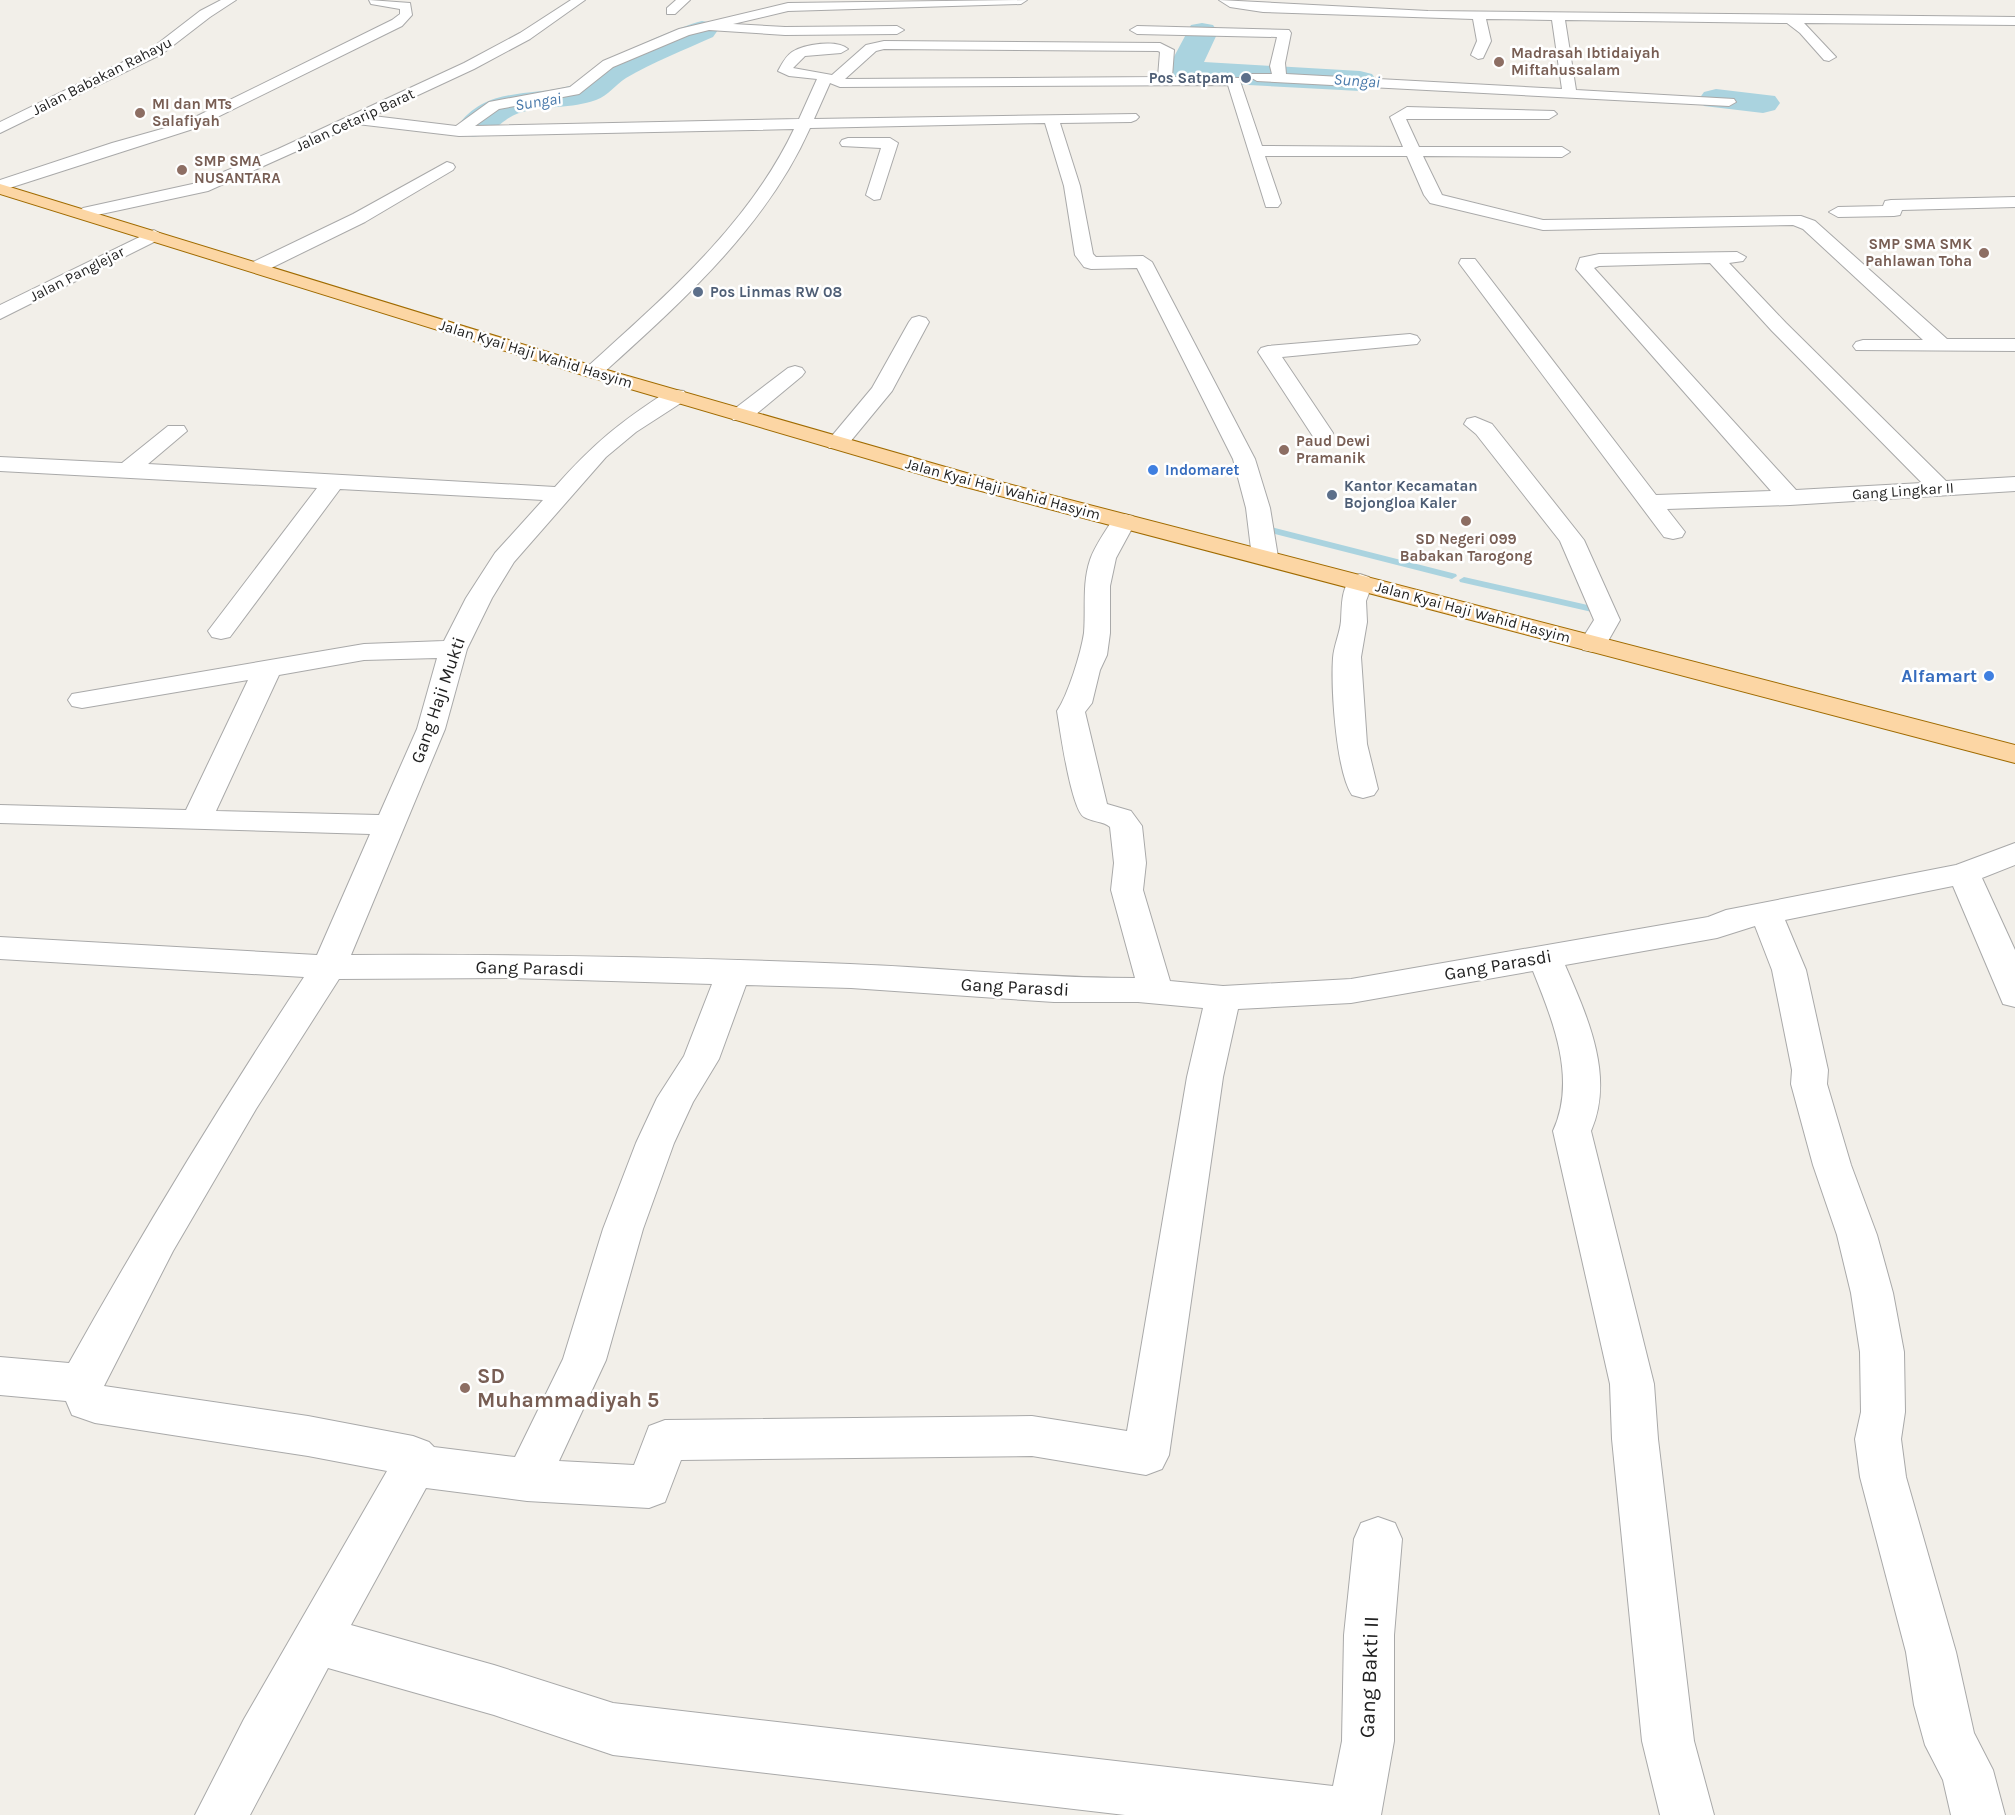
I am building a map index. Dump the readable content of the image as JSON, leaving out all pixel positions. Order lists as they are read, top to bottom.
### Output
{
  "streets": {
    "main road": ["Jalan Kyai Haji Wahid Hasyim"],
    "street": [
      "Jalan Babakan Rahayu",
      "Jalan Cetarip Barat",
      "Jalan Panglejar",
      "Gang Lingkar II",
      "Gang Haji Mukti",
      "Gang Parasdi",
      "Gang Bakti II"
    ]
  },
  "crossings": [
    ["Jalan Cetarip Barat", "Jalan Kyai Haji Wahid Hasyim"],
    ["Jalan Panglejar", "Jalan Kyai Haji Wahid Hasyim"],
    ["Jalan Kyai Haji Wahid Hasyim", "Gang Haji Mukti"],
    ["Gang Haji Mukti", "Gang Parasdi"]
  ],
  "water": ["Sungai"],
  "places": [
    "Madrasah Ibtidaiyah Miftahussalam",
    "Pos Satpam",
    "MI dan MTs Salafiyah",
    "SMP SMA NUSANTARA",
    "SMP SMA SMK Pahlawan Toha",
    "Pos Linmas RW 08",
    "Paud Dewi Pramanik",
    "Indomaret",
    "Kantor Kecamatan Bojongloa Kaler",
    "SD Negeri 099 Babakan Tarogong",
    "Alfamart",
    "SD Muhammadiyah 5"
  ]
}
